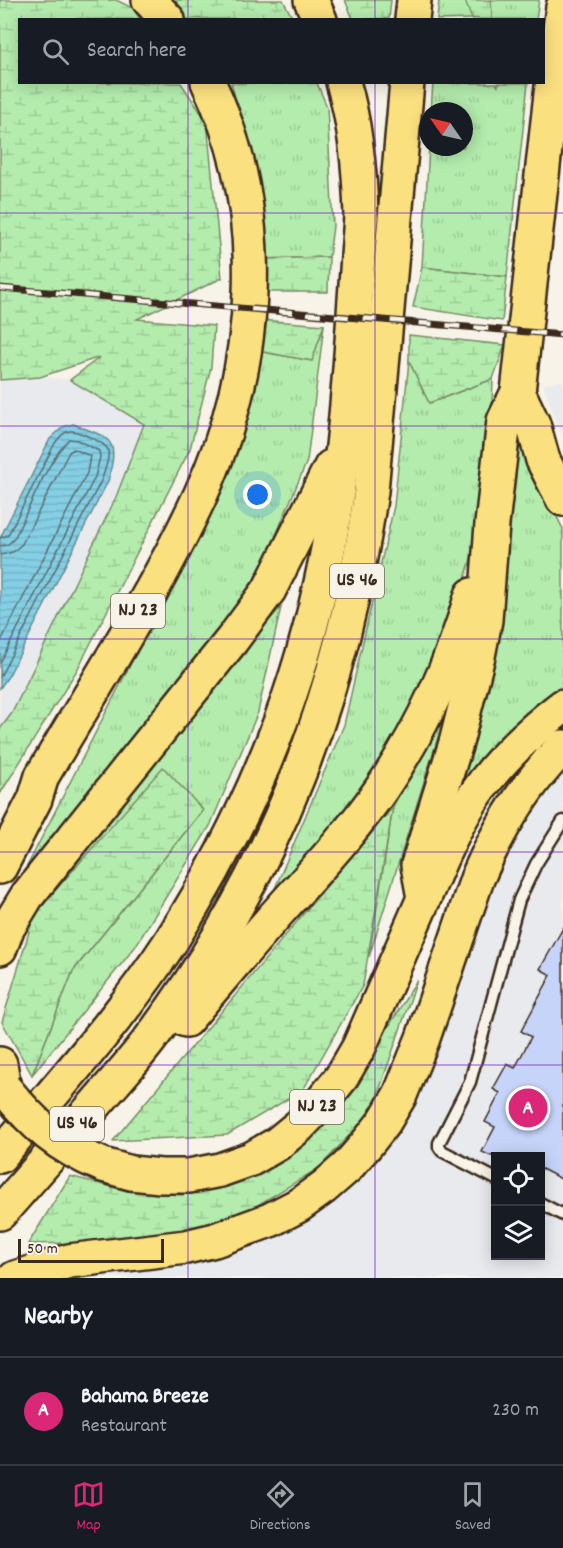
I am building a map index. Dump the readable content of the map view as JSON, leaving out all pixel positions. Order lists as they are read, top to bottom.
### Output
{
  "streets": {
    "main road": ["US 46", "NJ 23"]
  },
  "scale_bar": "50 m",
  "north": "top left",
  "page": {
    "search": "Search here",
    "pins": "A",
    "scale": "50 m",
    "heading": "Nearby",
    "list": [
      {
        "mark": "A",
        "name": "Bahama Breeze",
        "note": "Restaurant",
        "value": "230 m"
      }
    ],
    "nav": ["Map", "Directions", "Saved"]
  }
}
